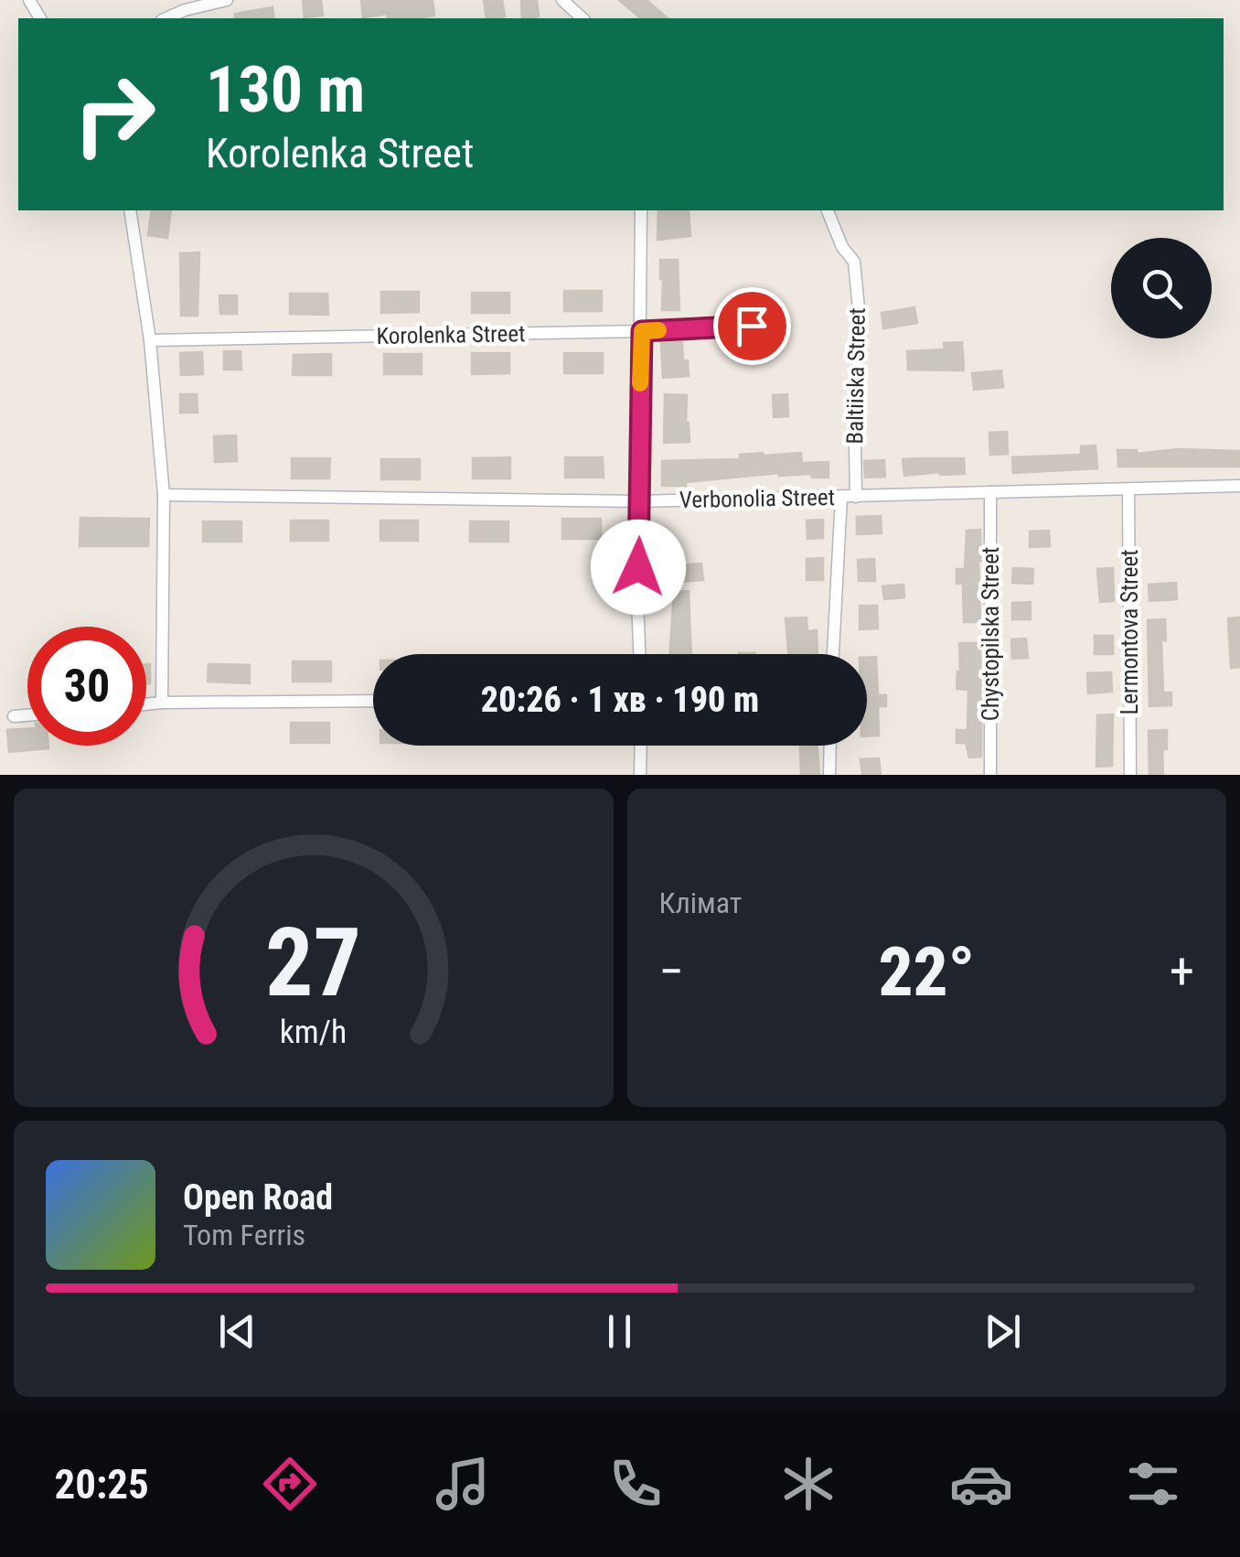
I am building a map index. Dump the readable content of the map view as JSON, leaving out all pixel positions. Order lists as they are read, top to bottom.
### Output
{
  "streets": {
    "street": [
      "Korolenka Street",
      "Baltiiska Street",
      "Verbonolia Street",
      "Lermontova Street",
      "Chystopilska Street"
    ]
  },
  "crossings": [
    ["Baltiiska Street", "Verbonolia Street"],
    ["Verbonolia Street", "Lermontova Street"],
    ["Verbonolia Street", "Chystopilska Street"]
  ],
  "page": {
    "turn": ["130 m", "Korolenka Street"],
    "limit": "30",
    "trip": "20:26 · 1 хв · 190 m",
    "tile": "Клімат",
    "heat": ["−", "22°", "+"],
    "song": ["Open Road", "Tom Ferris"],
    "tabs": "20:25",
    "gauge": ["27", "km/h"]
  }
}
